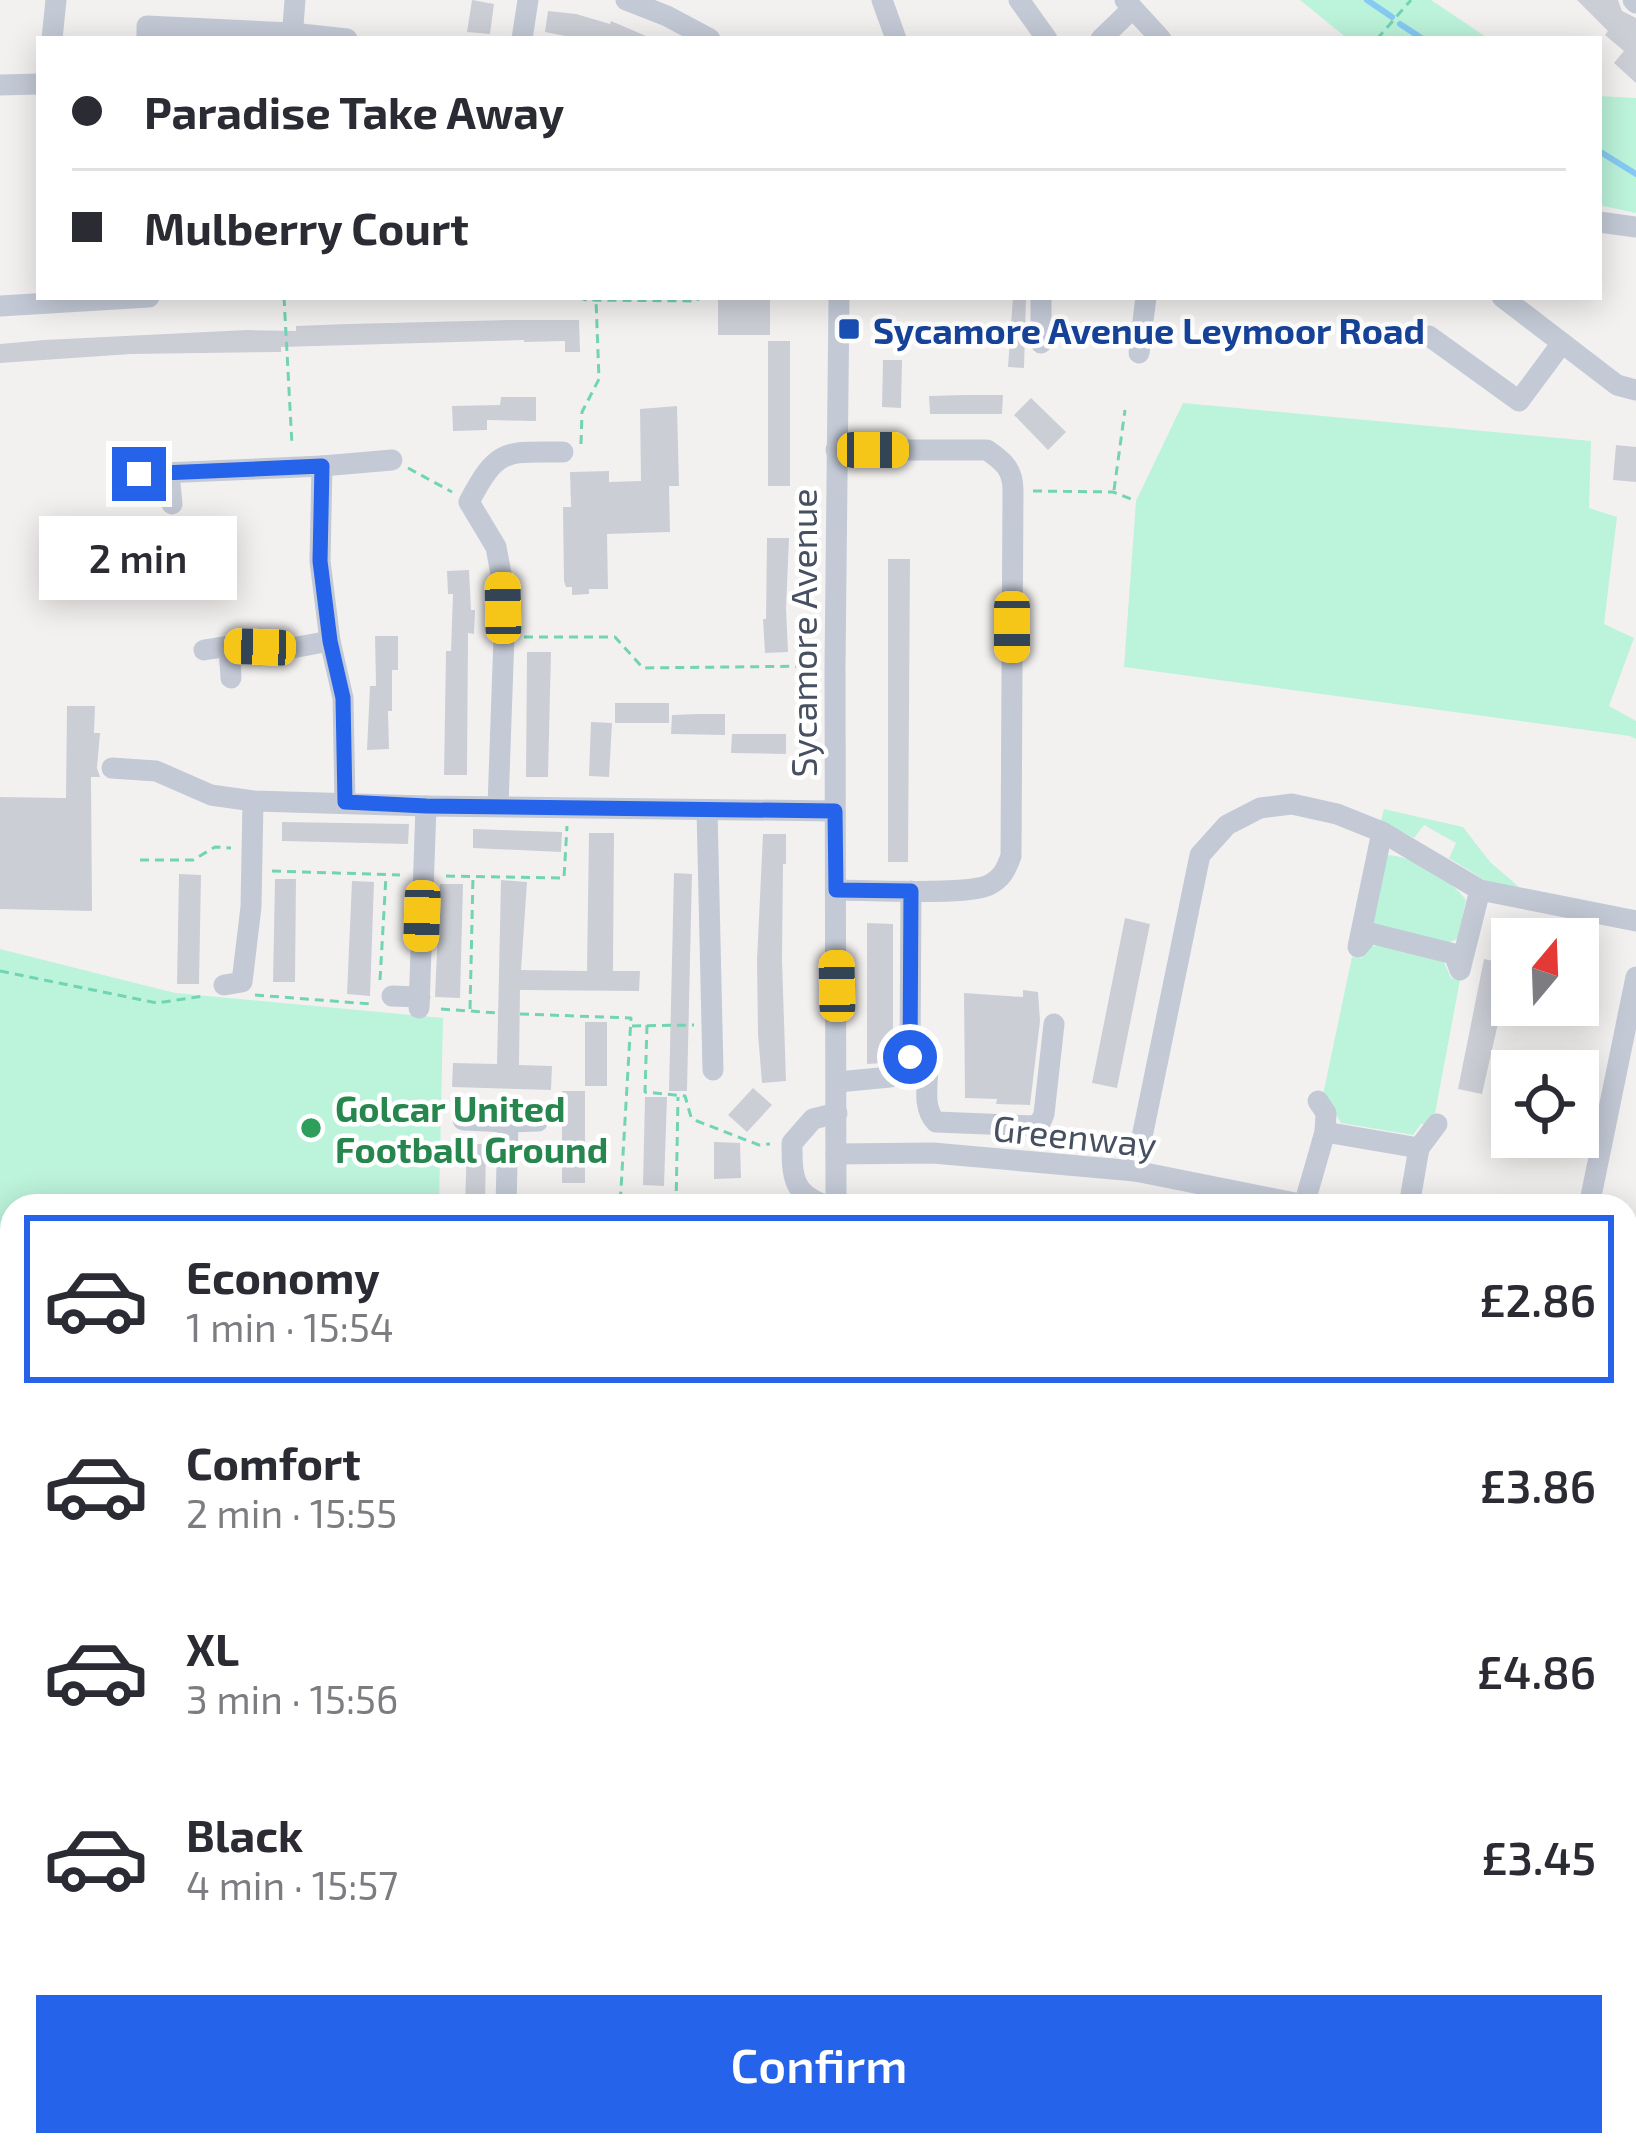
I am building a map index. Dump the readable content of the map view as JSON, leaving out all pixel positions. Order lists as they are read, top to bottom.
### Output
{
  "streets": {
    "street": ["Sycamore Avenue", "Greenway"]
  },
  "crossings": [
    ["Sycamore Avenue", "Greenway"]
  ],
  "places": {
    "transit": ["Sycamore Avenue Leymoor Road"],
    "other": ["Golcar United Football Ground"]
  },
  "north": "top",
  "page": {
    "banner": ["Paradise Take Away", "Mulberry Court"],
    "bubble": "2 min",
    "list": [
      {
        "name": "Economy",
        "note": "1 min · 15:54",
        "value": "£2.86"
      },
      {
        "name": "Comfort",
        "note": "2 min · 15:55",
        "value": "£3.86"
      },
      {
        "name": "XL",
        "note": "3 min · 15:56",
        "value": "£4.86"
      },
      {
        "name": "Black",
        "note": "4 min · 15:57",
        "value": "£3.45"
      }
    ],
    "buttons": "Confirm"
  }
}
